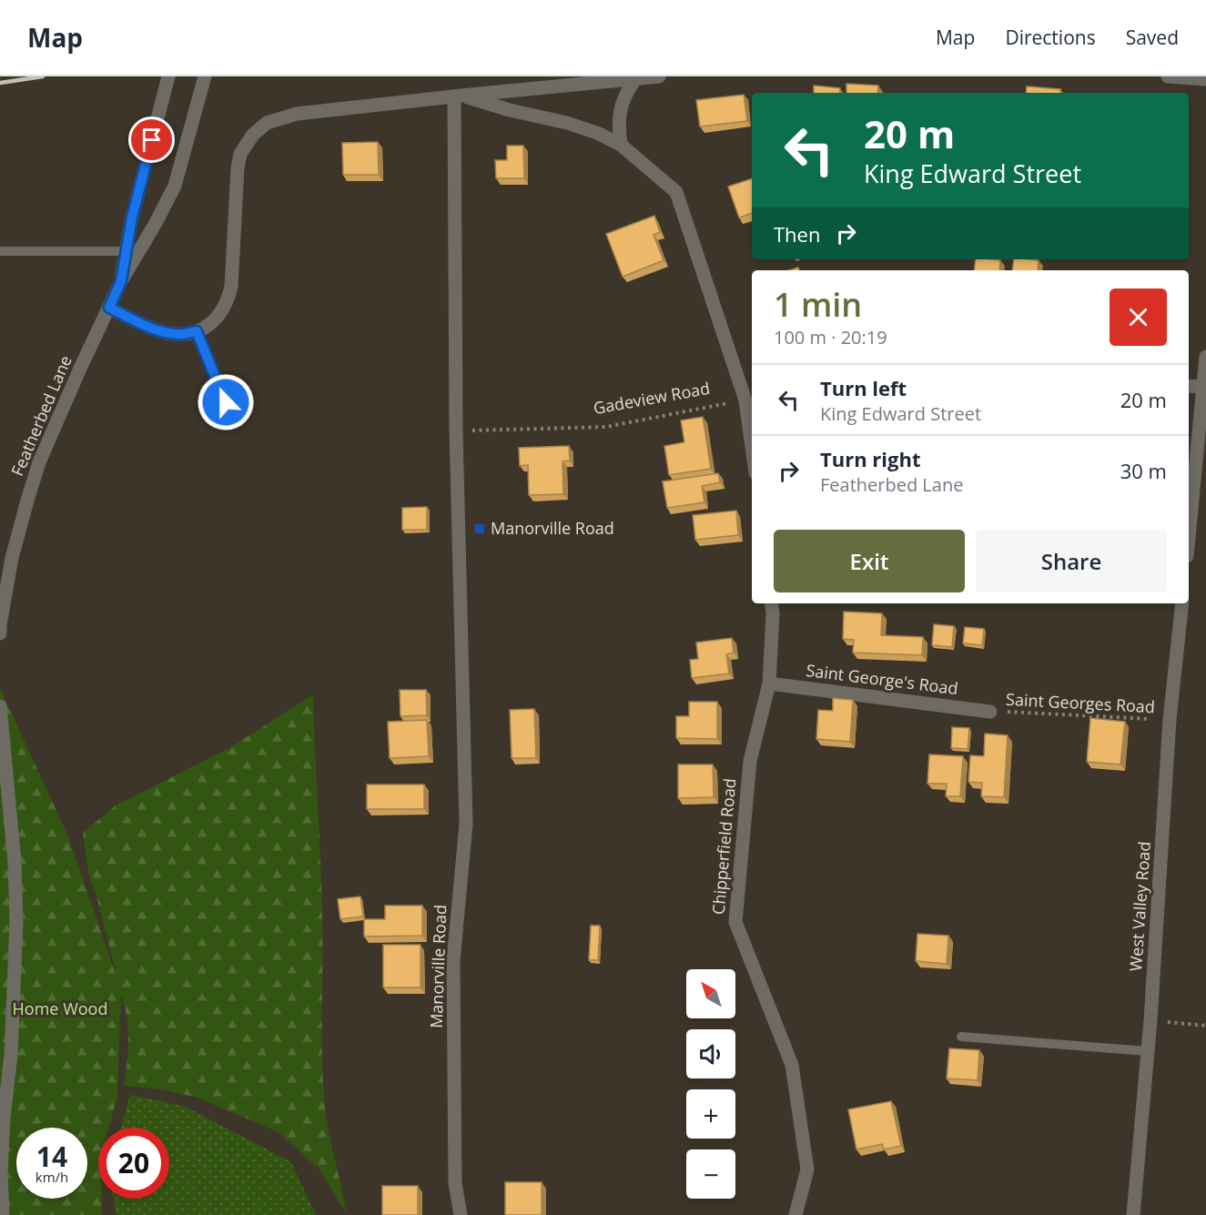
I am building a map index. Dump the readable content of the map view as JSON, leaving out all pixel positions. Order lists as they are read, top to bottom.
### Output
{
  "streets": {
    "street": [
      "Featherbed Lane",
      "Saint George's Road",
      "Chipperfield Road",
      "West Valley Road",
      "Manorville Road"
    ],
    "path": ["Gadeview Road", "Saint Georges Road"]
  },
  "crossings": [
    ["Gadeview Road", "Manorville Road"],
    ["Saint George's Road", "Saint Georges Road"],
    ["Saint George's Road", "Chipperfield Road"],
    ["Saint Georges Road", "West Valley Road"]
  ],
  "parks": ["Home Wood"],
  "places": {
    "transit": ["Manorville Road"]
  },
  "north": "top left",
  "page": {
    "header": "Map",
    "nav": ["Map", "Directions", "Saved"],
    "turn": ["20 m", "King Edward Street"],
    "then": "Then",
    "heading": ["1 min", "100 m · 20:19"],
    "list": [
      {
        "name": "Turn left",
        "note": "King Edward Street",
        "value": "20 m"
      },
      {
        "name": "Turn right",
        "note": "Featherbed Lane",
        "value": "30 m"
      }
    ],
    "buttons": ["Exit", "Share"],
    "map_buttons": ["+", "−"],
    "speed": "14 km/h",
    "limit": "20"
  }
}
